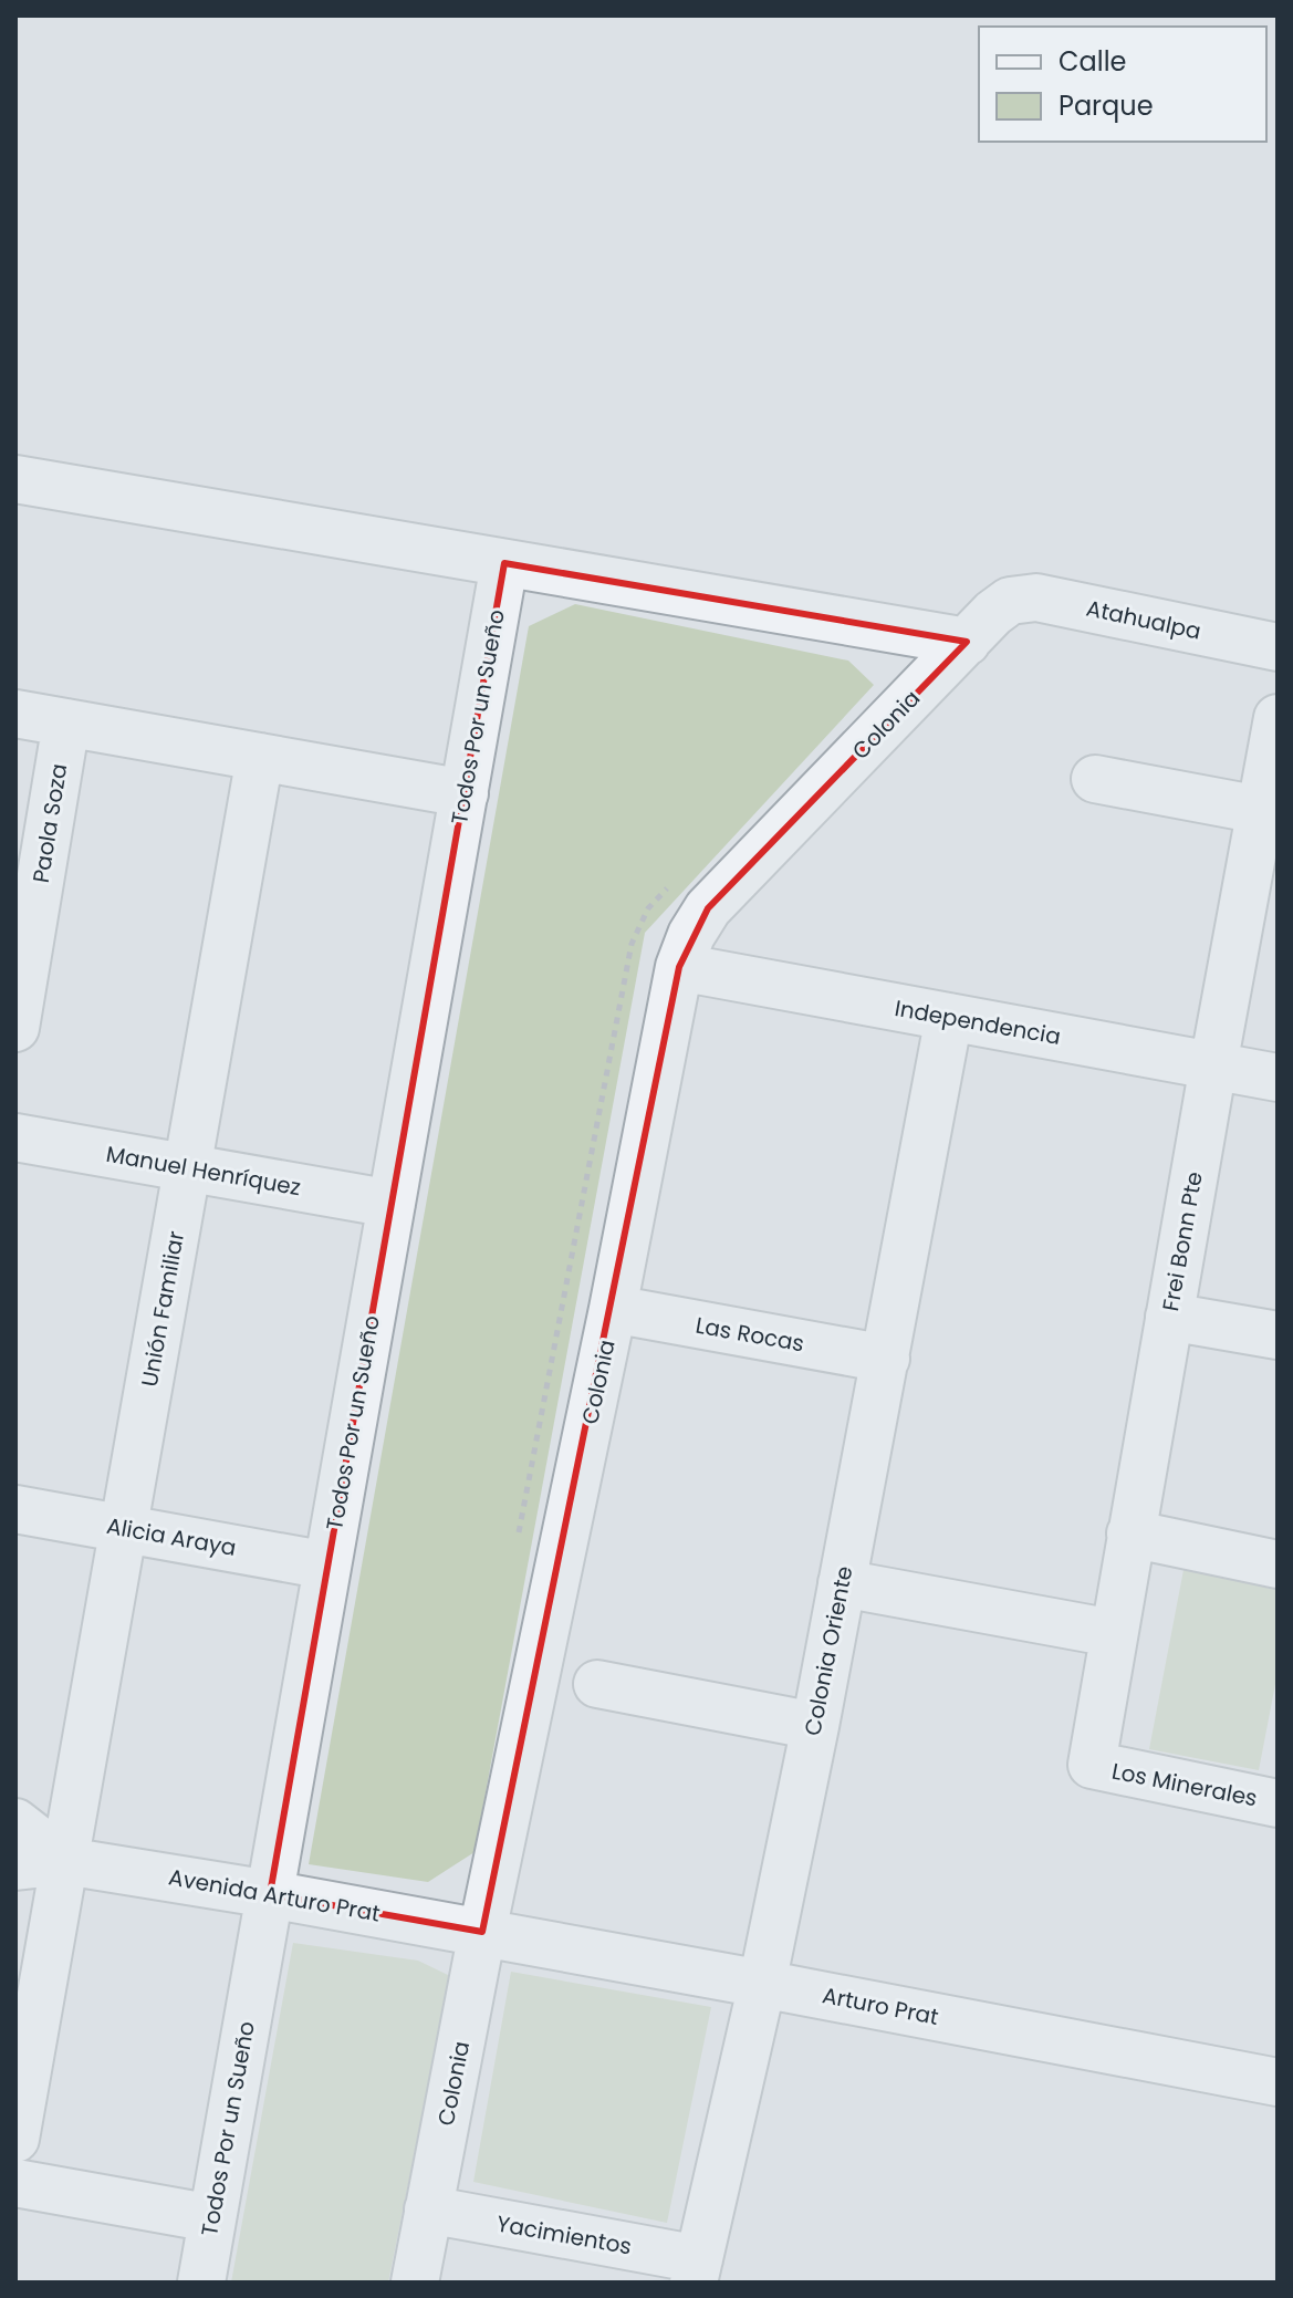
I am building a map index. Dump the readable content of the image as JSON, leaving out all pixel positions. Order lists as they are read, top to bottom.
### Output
{
  "streets": {
    "street": [
      "Atahualpa",
      "Todos Por un Sueño",
      "Colonia",
      "Paola Soza",
      "Independencia",
      "Manuel Henríquez",
      "Frei Bonn Pte",
      "Unión Familiar",
      "Las Rocas",
      "Alicia Araya",
      "Colonia Oriente",
      "Los Minerales",
      "Avenida Arturo Prat",
      "Arturo Prat",
      "Yacimientos"
    ]
  },
  "crossings": [
    ["Atahualpa", "Colonia"],
    ["Todos Por un Sueño", "Manuel Henríquez"],
    ["Todos Por un Sueño", "Alicia Araya"],
    ["Todos Por un Sueño", "Avenida Arturo Prat"],
    ["Colonia", "Independencia"],
    ["Colonia", "Las Rocas"],
    ["Colonia", "Avenida Arturo Prat"],
    ["Colonia", "Arturo Prat"],
    ["Colonia", "Yacimientos"],
    ["Independencia", "Frei Bonn Pte"],
    ["Independencia", "Colonia Oriente"],
    ["Manuel Henríquez", "Unión Familiar"],
    ["Frei Bonn Pte", "Los Minerales"],
    ["Unión Familiar", "Alicia Araya"],
    ["Unión Familiar", "Avenida Arturo Prat"],
    ["Las Rocas", "Colonia Oriente"],
    ["Colonia Oriente", "Arturo Prat"],
    ["Colonia Oriente", "Yacimientos"],
    ["Avenida Arturo Prat", "Arturo Prat"]
  ],
  "legend": ["Calle", "Parque"]
}
